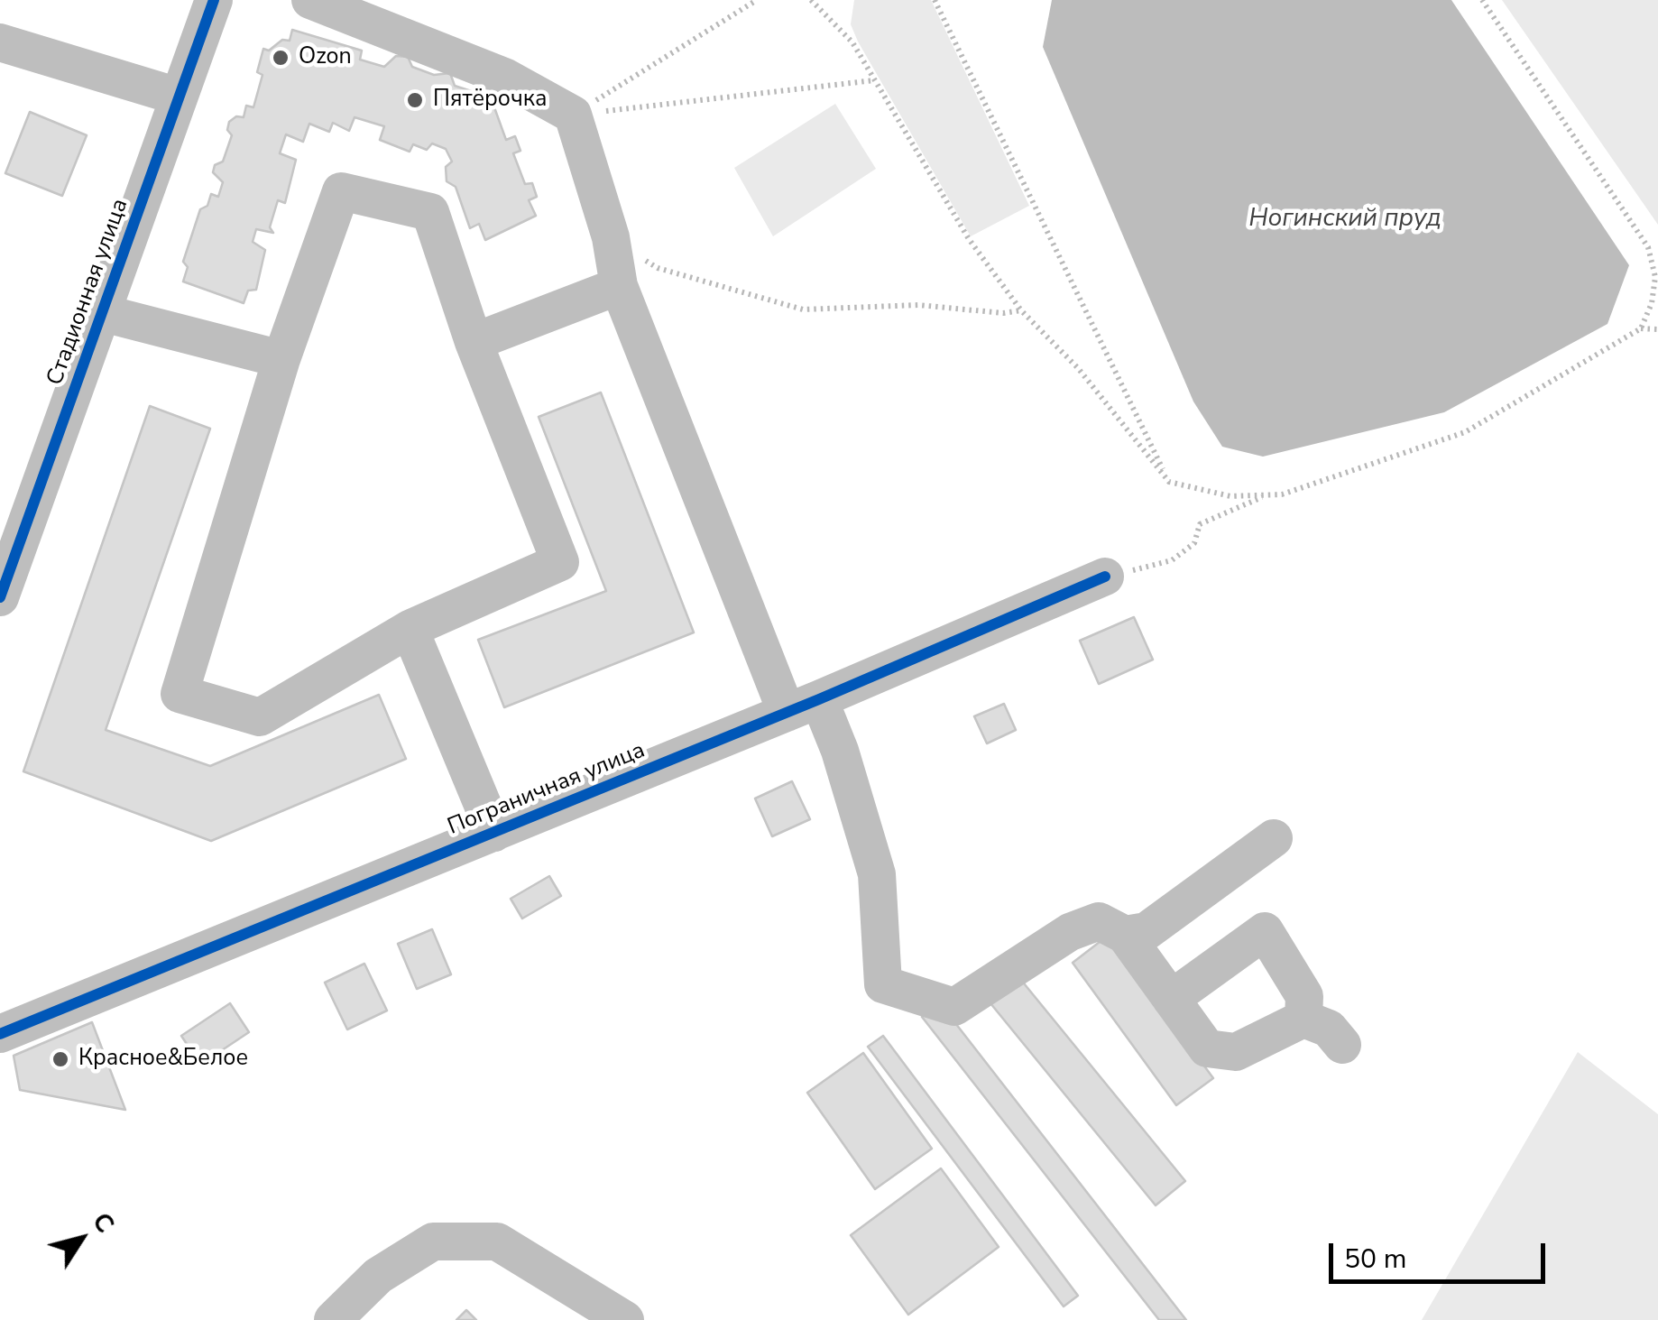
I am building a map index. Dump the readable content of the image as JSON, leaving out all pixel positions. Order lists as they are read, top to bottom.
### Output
{
  "streets": {
    "street": ["Стадионная улица", "Пограничная улица"]
  },
  "water": ["Ногинский пруд"],
  "places": ["Ozon", "Пятёрочка", "Красное&Белое"],
  "scale_bar": "50 m",
  "north": "top right"
}
